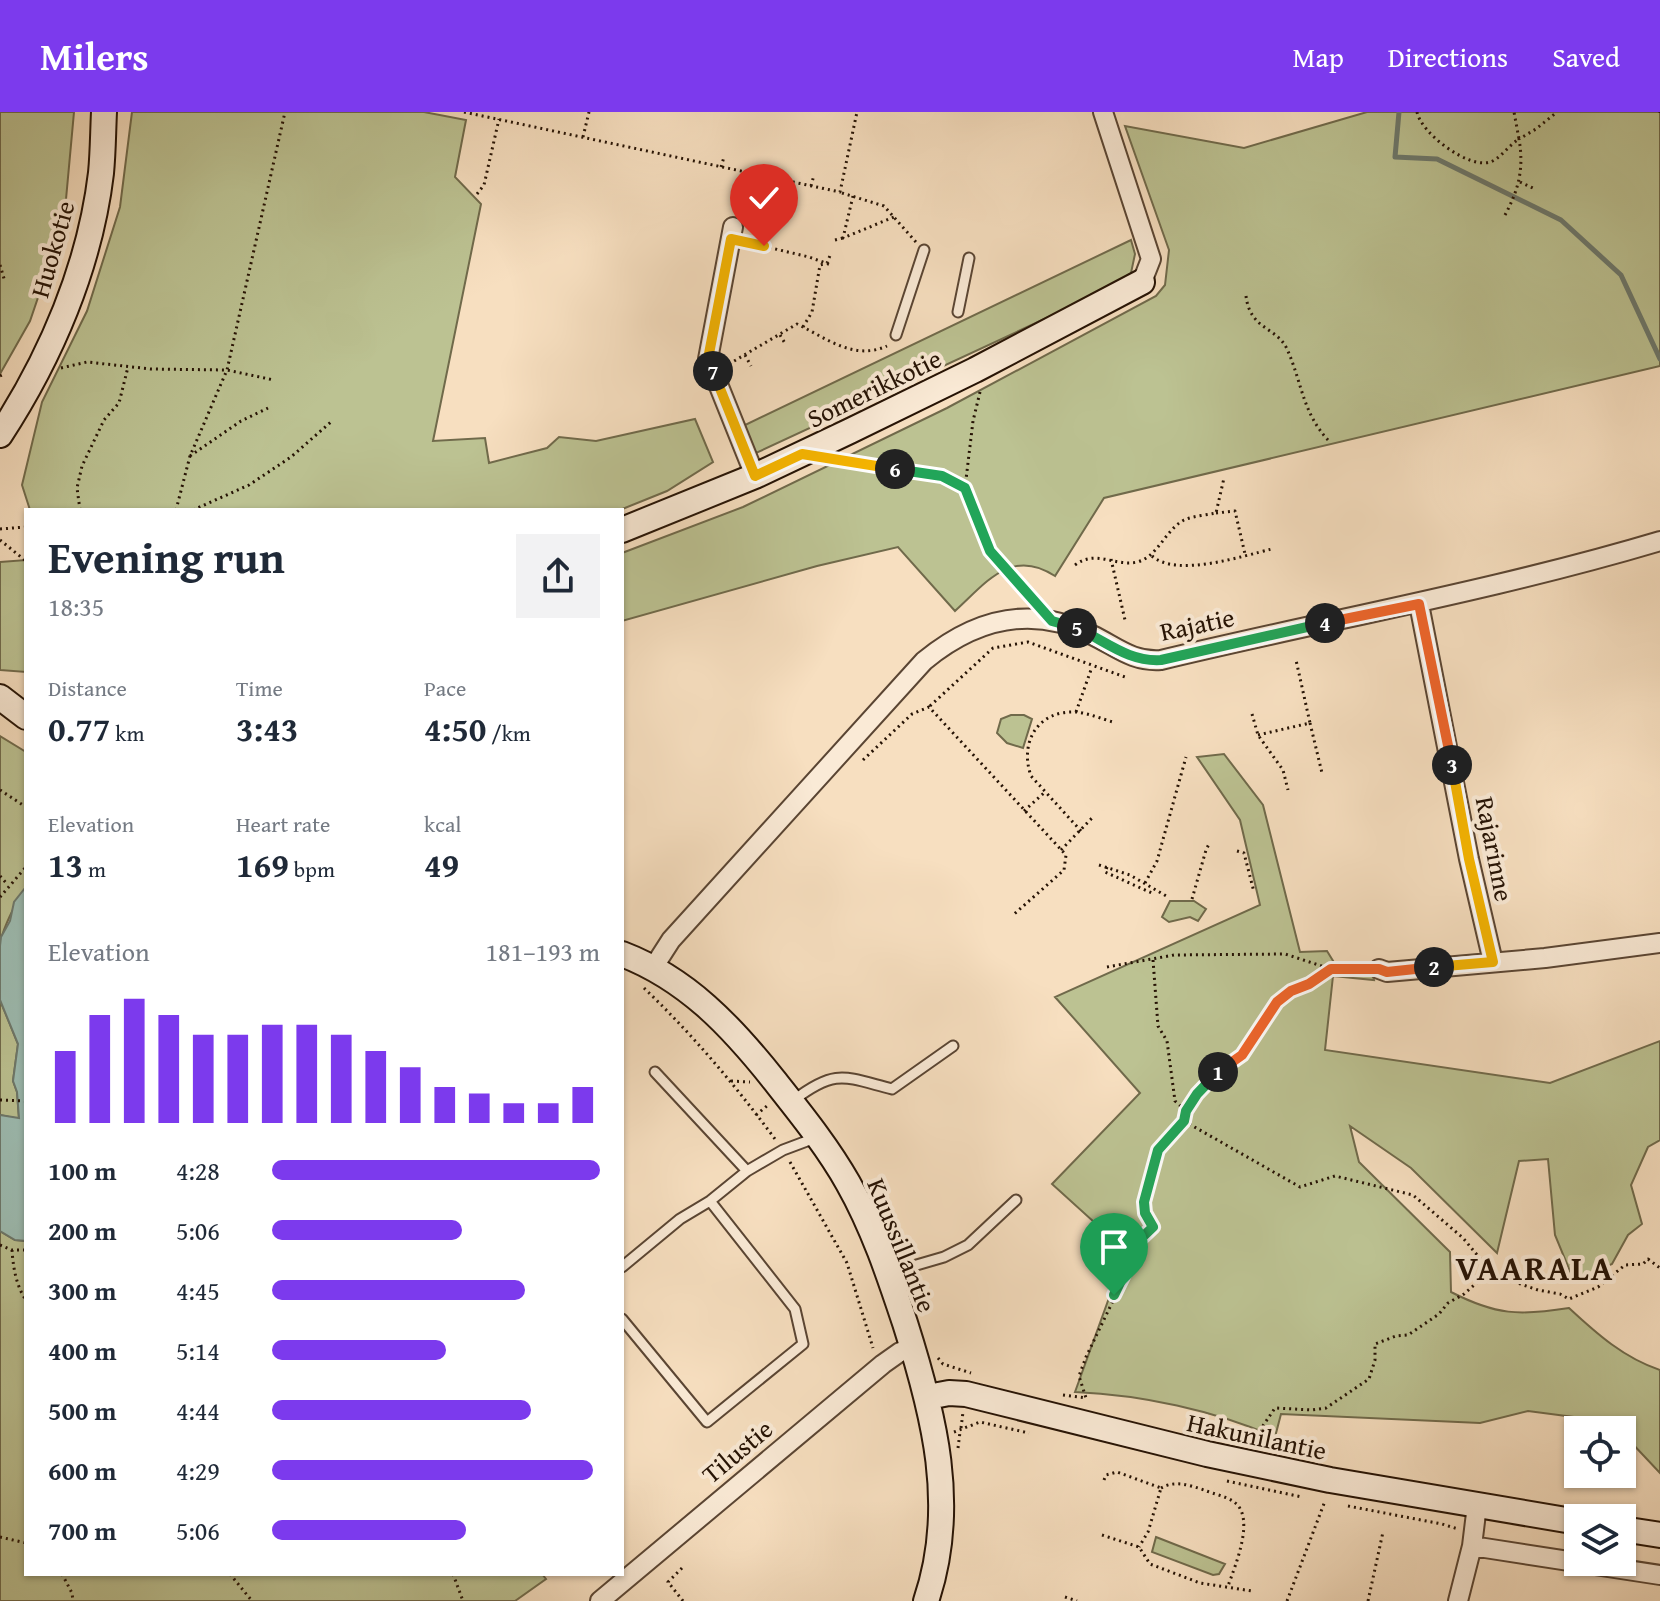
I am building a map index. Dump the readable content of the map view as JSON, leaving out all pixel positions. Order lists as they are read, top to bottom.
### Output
{
  "streets": {
    "main road": [
      "Huokotie",
      "Somerikkotie",
      "Kuussillantie",
      "Hakunilantie"
    ],
    "street": ["Rajatie", "Rajarinne", "Tilustie"]
  },
  "crossings": [
    ["Rajatie", "Rajarinne"],
    ["Rajatie", "Kuussillantie"],
    ["Kuussillantie", "Hakunilantie"],
    ["Kuussillantie", "Tilustie"]
  ],
  "districts": ["VAARALA"],
  "page": {
    "header": "Milers",
    "nav": ["Map", "Directions", "Saved"],
    "pins": [
      "7",
      "6",
      "4",
      "5",
      "3",
      "2",
      "1"
    ],
    "heading": ["Evening run", "18:35"],
    "stats": [
      ["Distance", "0.77 km"],
      ["Time", "3:43"],
      ["Pace", "4:50 /km"],
      ["Elevation", "13 m"],
      ["Heart rate", "169 bpm"],
      ["kcal", "49"]
    ],
    "chart": ["Elevation", "181–193 m"],
    "list": [
      {
        "name": "100 m",
        "note": "4:28"
      },
      {
        "name": "200 m",
        "note": "5:06"
      },
      {
        "name": "300 m",
        "note": "4:45"
      },
      {
        "name": "400 m",
        "note": "5:14"
      },
      {
        "name": "500 m",
        "note": "4:44"
      },
      {
        "name": "600 m",
        "note": "4:29"
      },
      {
        "name": "700 m",
        "note": "5:06"
      }
    ]
  }
}
